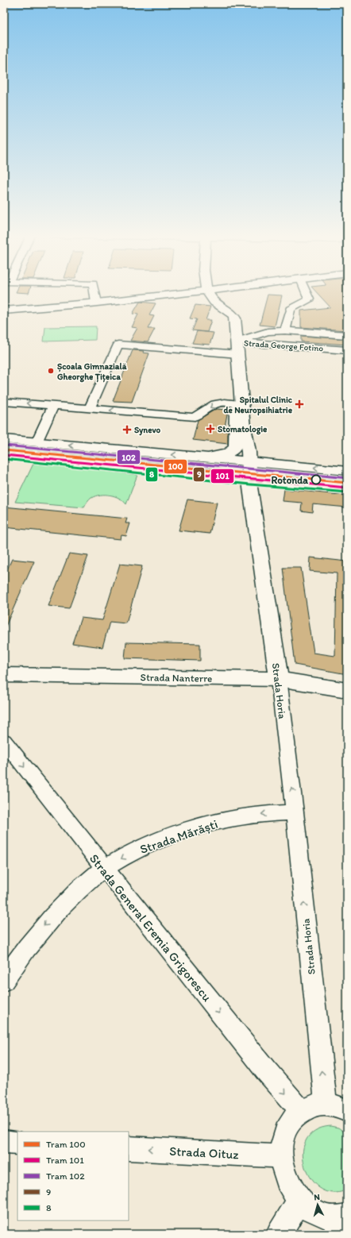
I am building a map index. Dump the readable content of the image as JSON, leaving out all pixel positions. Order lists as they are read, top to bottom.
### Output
{
  "streets": {
    "street": [
      "Strada George Fotino",
      "Strada Nanterre",
      "Strada Horia",
      "Strada Mărăști",
      "Strada General Eremia Grigorescu",
      "Strada Oituz"
    ]
  },
  "crossings": [
    ["Strada George Fotino", "Strada Horia"],
    ["Strada Nanterre", "Strada Horia"],
    ["Strada Horia", "Strada Mărăști"],
    ["Strada Mărăști", "Strada General Eremia Grigorescu"]
  ],
  "one_way": [
    "Strada Horia",
    "Strada Mărăști",
    "Strada General Eremia Grigorescu",
    "Strada Oituz"
  ],
  "places": {
    "other": ["Școala Gimnazială Gheorghe Țițeica", "Rotonda"],
    "health": ["Spitalul Clinic de Neuropsihiatrie", "Stomatologie", "Synevo"]
  },
  "lines": [
    "tram line 102",
    "tram line 100",
    "transit line 9",
    "tram line 101",
    "transit line 8"
  ],
  "legend": [
    "Tram 100",
    "Tram 101",
    "Tram 102",
    "9",
    "8"
  ],
  "north": "top"
}
